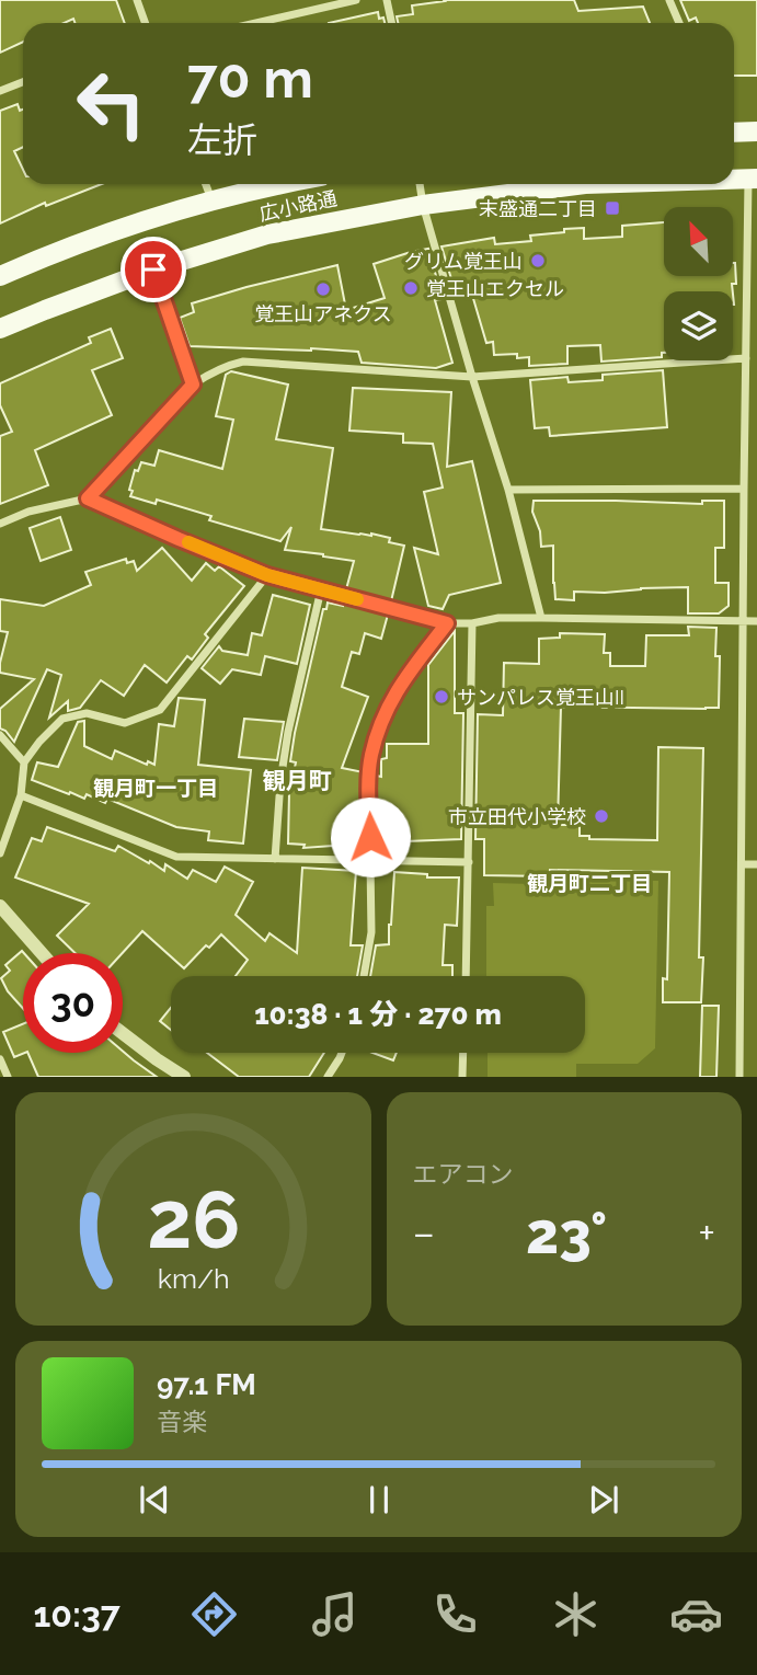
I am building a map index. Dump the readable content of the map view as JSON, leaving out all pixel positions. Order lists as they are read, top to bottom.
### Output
{
  "streets": {
    "main road": ["広小路通"]
  },
  "districts": ["観月町", "観月町一丁目", "観月町二丁目"],
  "places": {
    "transit": ["末盛通二丁目"],
    "other": [
      "グリム覚王山",
      "覚王山エクセル",
      "覚王山アネクス",
      "サンパレス覚王山II",
      "市立田代小学校"
    ]
  },
  "north": "top left",
  "page": {
    "turn": ["70 m", "左折"],
    "limit": "30",
    "trip": "10:38 · 1 分 · 270 m",
    "tile": "エアコン",
    "heat": ["−", "23°", "+"],
    "song": ["97.1 FM", "音楽"],
    "tabs": "10:37",
    "gauge": ["26", "km/h"]
  }
}
